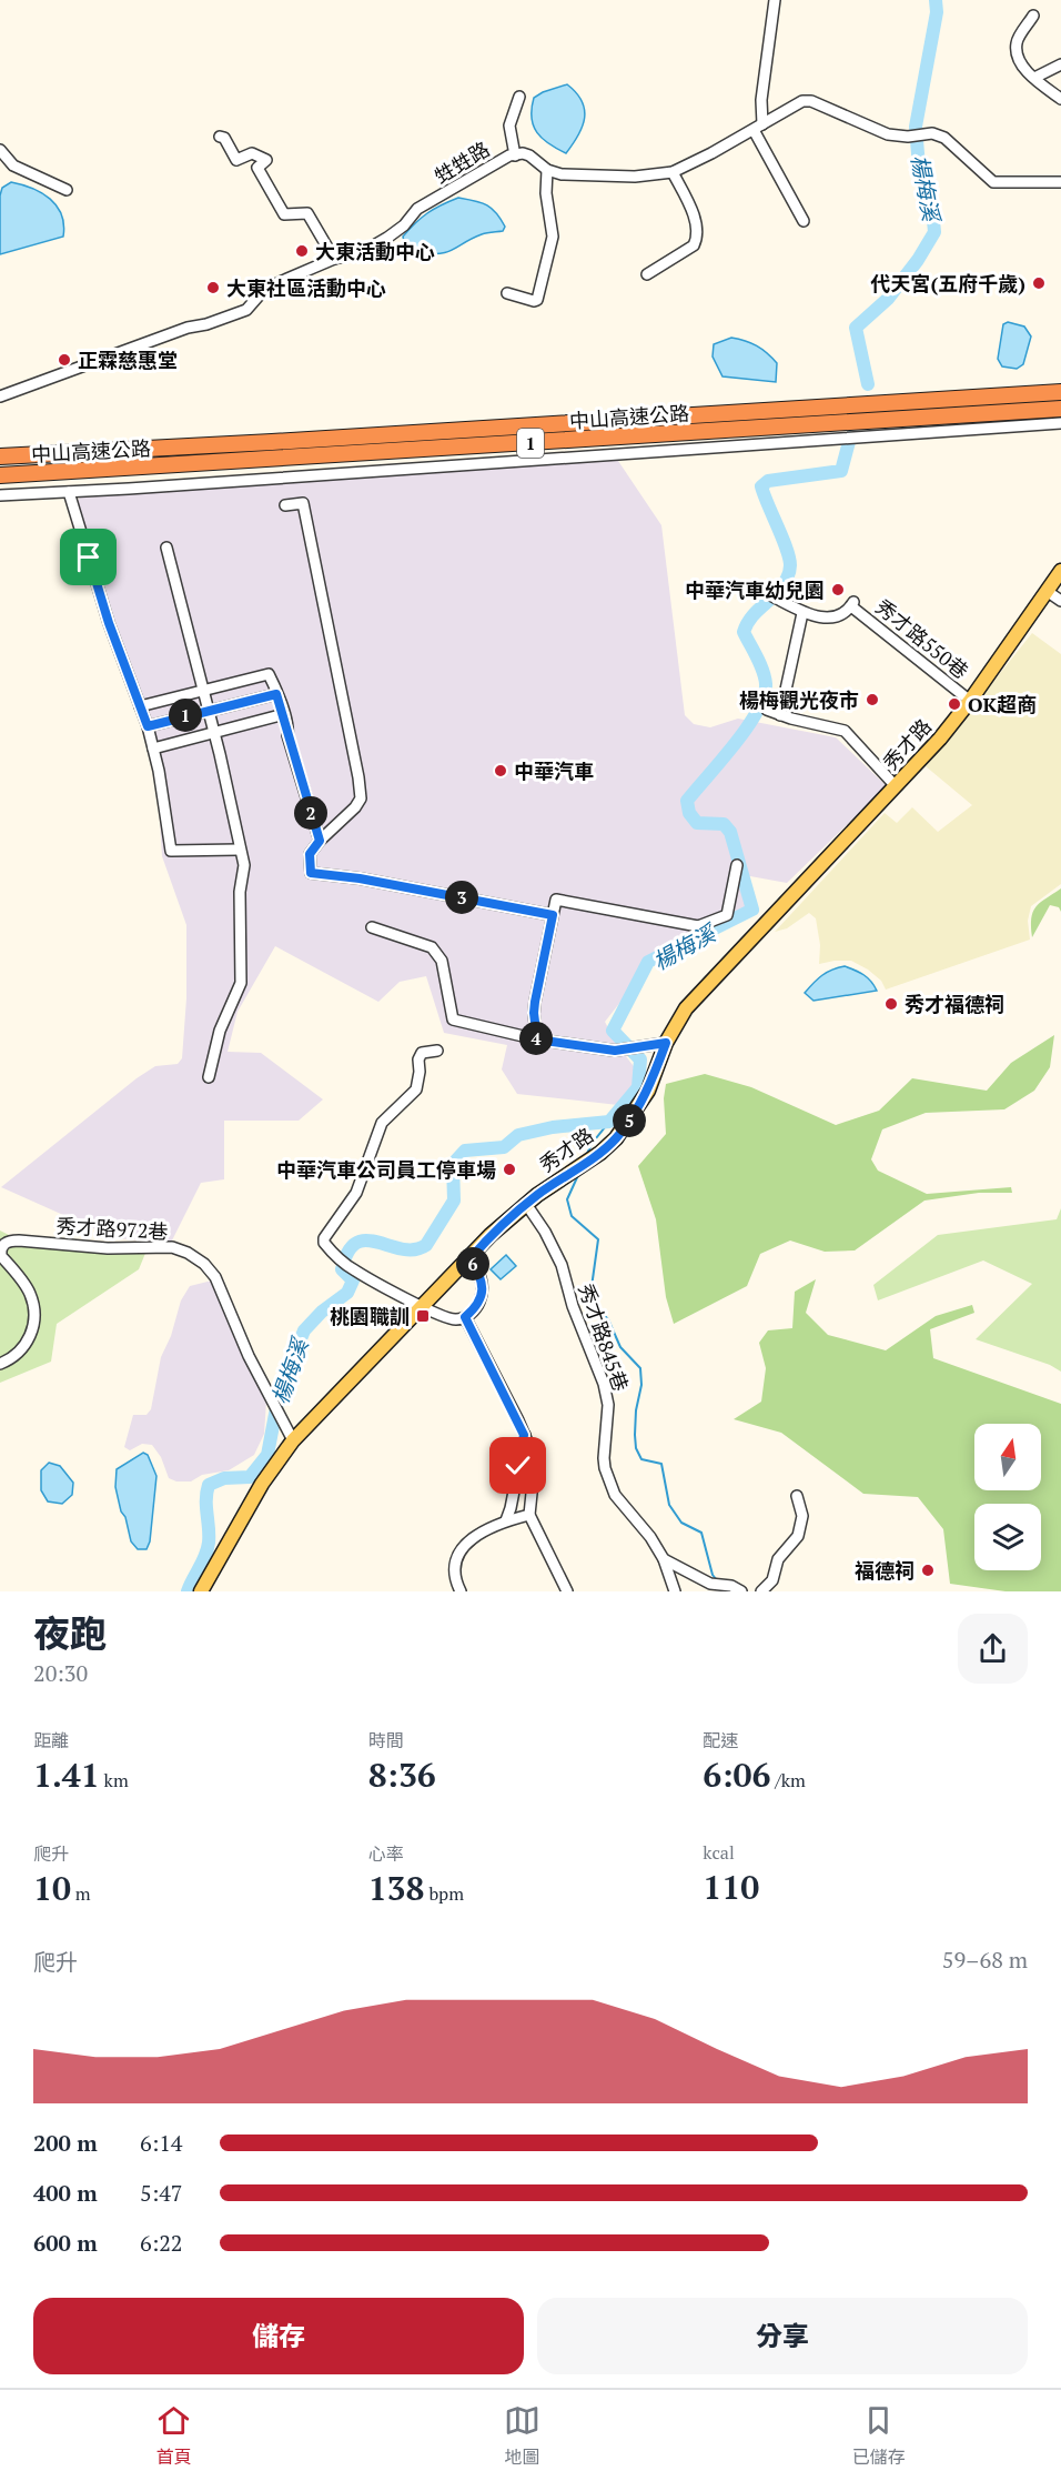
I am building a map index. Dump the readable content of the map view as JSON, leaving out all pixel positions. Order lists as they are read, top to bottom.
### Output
{
  "streets": {
    "highway": ["中山高速公路", "1"],
    "main road": ["秀才路"],
    "street": [
      "甡甡路",
      "秀才路550巷",
      "秀才路972巷",
      "秀才路845巷"
    ]
  },
  "crossings": [
    ["秀才路550巷", "秀才路"],
    ["秀才路", "秀才路972巷"],
    ["秀才路", "秀才路845巷"]
  ],
  "water": ["楊梅溪"],
  "places": {
    "other": [
      "大東活動中心",
      "代天宮(五府千歲)",
      "大東社區活動中心",
      "正霖慈惠堂",
      "中華汽車幼兒園",
      "楊梅觀光夜市",
      "OK超商",
      "中華汽車",
      "秀才福德祠",
      "中華汽車公司員工停車場",
      "福德祠"
    ],
    "transit": ["桃園職訓"]
  },
  "north": "top",
  "page": {
    "pins": [
      "1",
      "2",
      "3",
      "4",
      "5",
      "6"
    ],
    "heading": ["夜跑", "20:30"],
    "stats": [
      ["距離", "1.41 km"],
      ["時間", "8:36"],
      ["配速", "6:06 /km"],
      ["爬升", "10 m"],
      ["心率", "138 bpm"],
      ["kcal", "110"]
    ],
    "chart": ["爬升", "59–68 m"],
    "list": [
      {
        "name": "200 m",
        "note": "6:14"
      },
      {
        "name": "400 m",
        "note": "5:47"
      },
      {
        "name": "600 m",
        "note": "6:22"
      }
    ],
    "buttons": ["儲存", "分享"],
    "tabs": ["首頁", "地圖", "已儲存"]
  }
}
